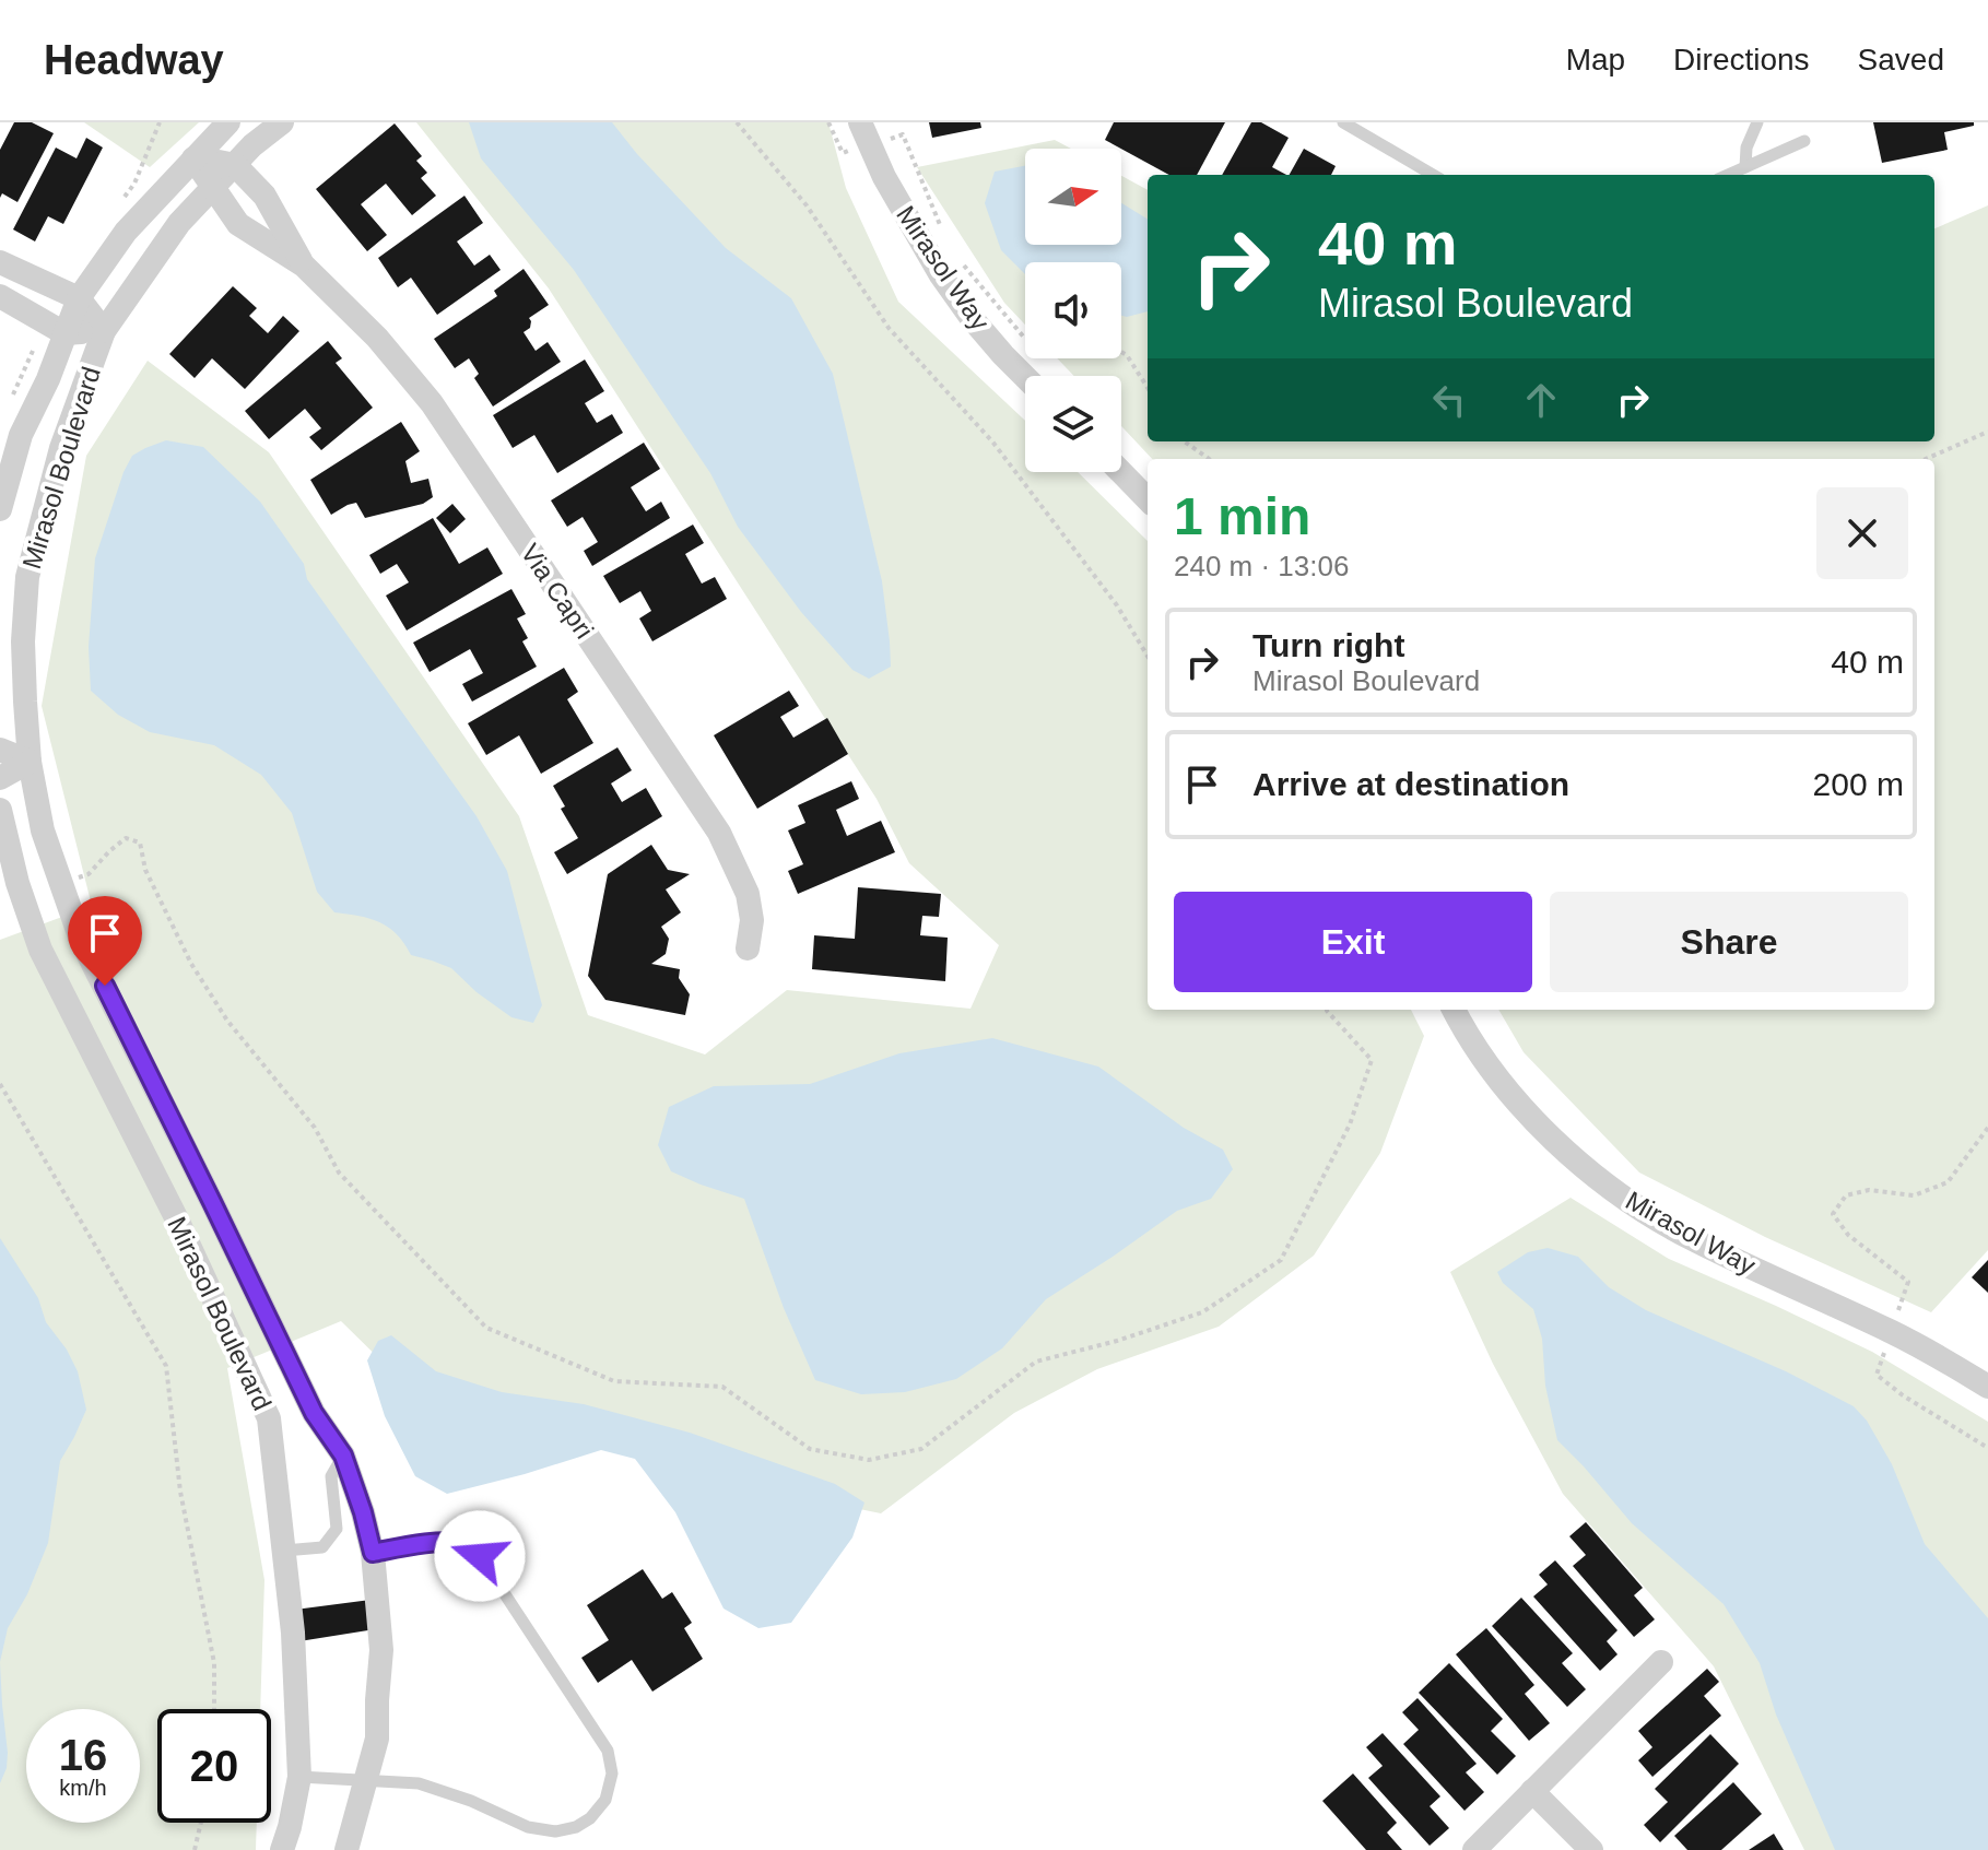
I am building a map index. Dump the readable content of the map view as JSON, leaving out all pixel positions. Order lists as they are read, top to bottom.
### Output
{
  "streets": {
    "street": ["Mirasol Way", "Mirasol Boulevard", "Via Capri"]
  },
  "crossings": [
    ["Mirasol Boulevard", "Via Capri"]
  ],
  "north": "right",
  "page": {
    "header": "Headway",
    "nav": ["Map", "Directions", "Saved"],
    "turn": ["40 m", "Mirasol Boulevard"],
    "heading": ["1 min", "240 m · 13:06"],
    "list": [
      {
        "name": "Turn right",
        "note": "Mirasol Boulevard",
        "value": "40 m"
      },
      {
        "name": "Arrive at destination",
        "value": "200 m"
      }
    ],
    "buttons": ["Exit", "Share"],
    "speed": "16 km/h",
    "limit": "20"
  }
}
